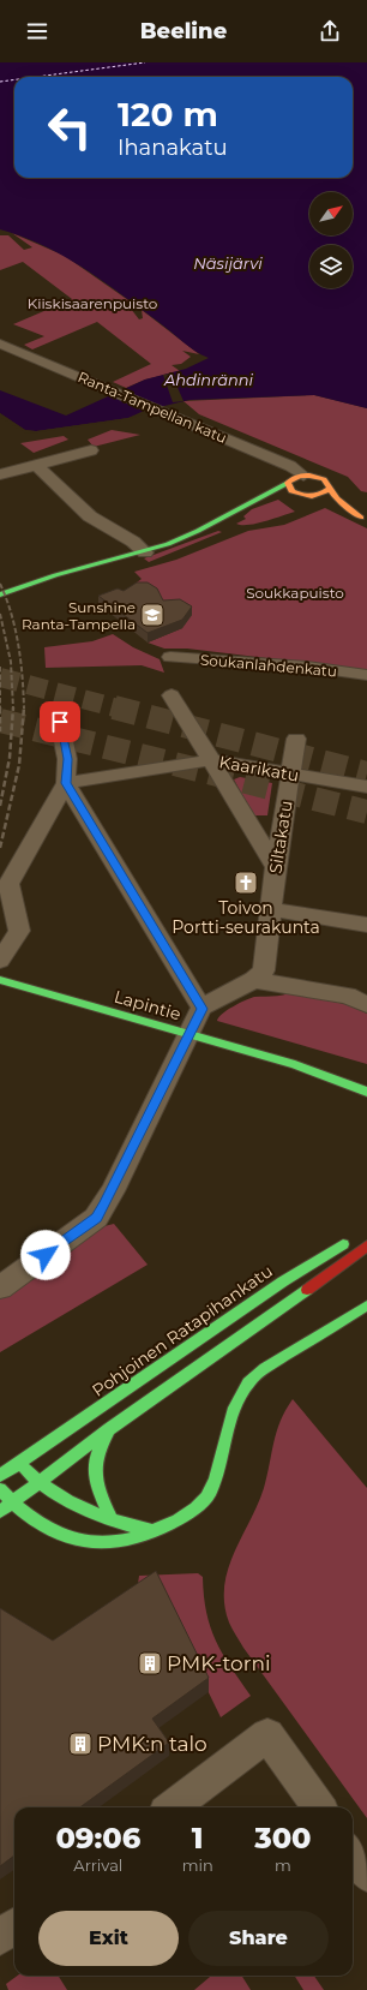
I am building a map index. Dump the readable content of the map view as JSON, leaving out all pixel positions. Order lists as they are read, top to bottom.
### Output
{
  "streets": {
    "main road": ["Lapintie", "Pohjoinen Ratapihankatu"],
    "street": [
      "Ranta-Tampellan katu",
      "Soukanlahdenkatu",
      "Kaarikatu",
      "Siltakatu"
    ]
  },
  "crossings": [
    ["Kaarikatu", "Siltakatu"]
  ],
  "water": ["Näsijärvi", "Ahdinränni"],
  "parks": ["Kiiskisaarenpuisto", "Soukkapuisto"],
  "places": {
    "school or university": ["Sunshine Ranta-Tampella"],
    "church": ["Toivon Portti-seurakunta"],
    "building": ["PMK-torni", "PMK:n talo"]
  },
  "north": "top right",
  "page": {
    "header": "Beeline",
    "turn": ["120 m", "Ihanakatu"],
    "eta": [
      "09:06",
      "Arrival",
      "1",
      "min",
      "300",
      "m"
    ],
    "buttons": ["Exit", "Share"]
  }
}
